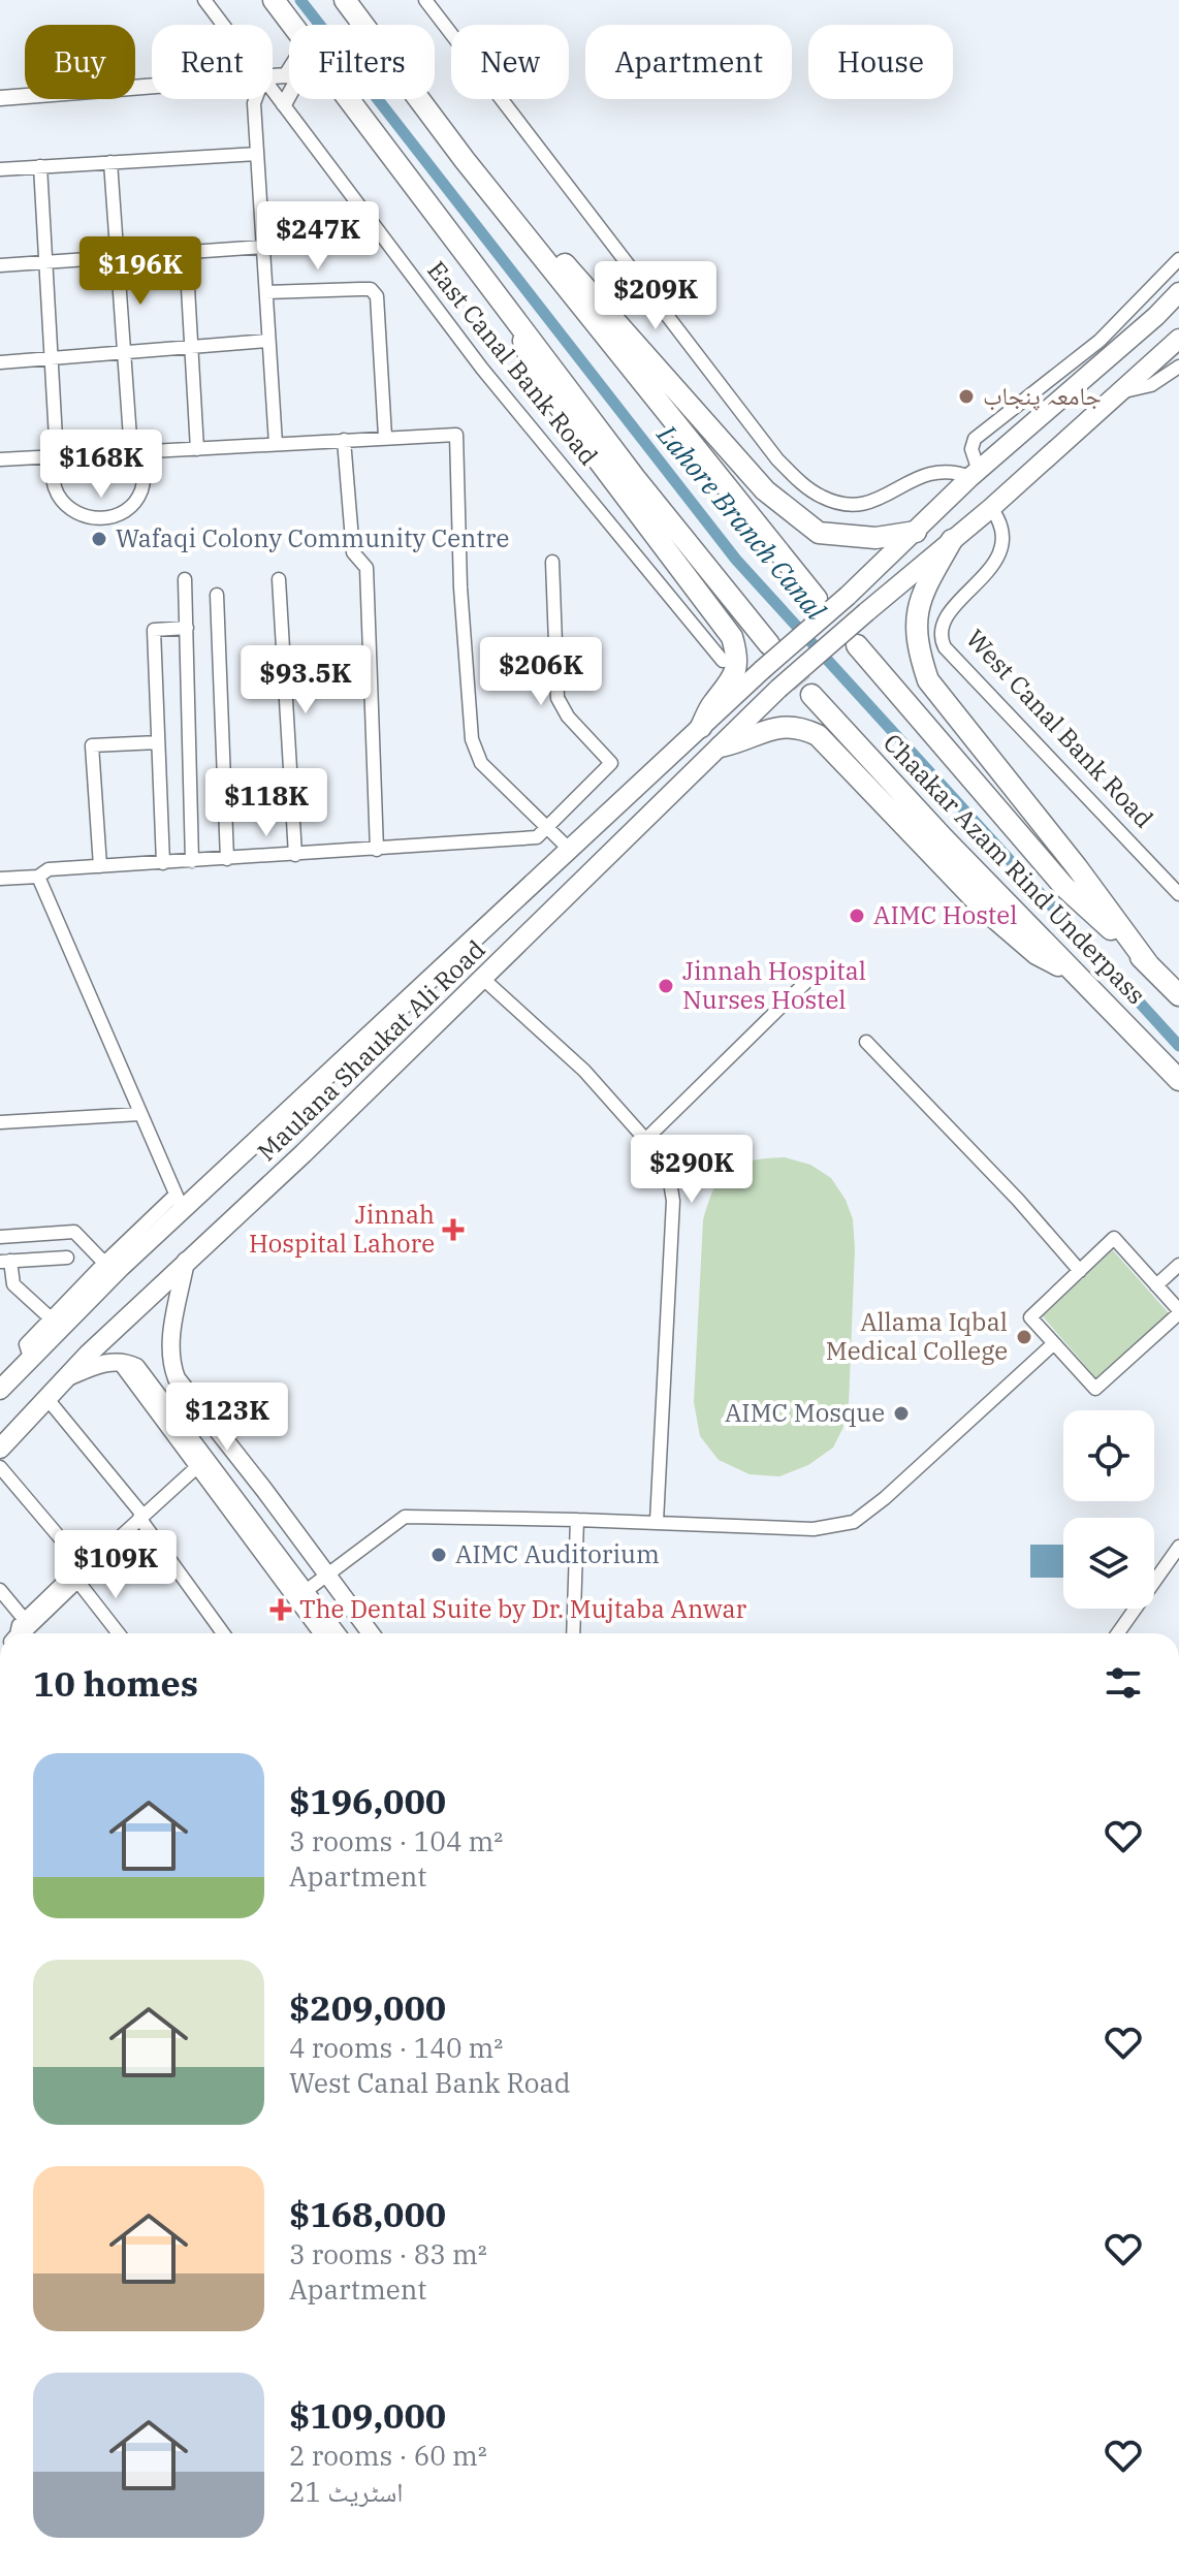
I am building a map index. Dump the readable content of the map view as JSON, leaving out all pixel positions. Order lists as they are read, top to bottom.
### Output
{
  "streets": {
    "highway": ["Chaakar Azam Rind Underpass"],
    "main road": ["Maulana Shaukat Ali Road"],
    "street": ["East Canal Bank Road", "West Canal Bank Road"]
  },
  "water": ["Lahore Branch Canal"],
  "places": {
    "other": [
      "جامعہ پنجاب",
      "Wafaqi Colony Community Centre",
      "AIMC Hostel",
      "Jinnah Hospital Nurses Hostel",
      "Allama Iqbal Medical College",
      "AIMC Mosque",
      "AIMC Auditorium"
    ],
    "health": ["Jinnah Hospital Lahore", "The Dental Suite by Dr. Mujtaba Anwar"]
  },
  "page": {
    "chip": [
      "Buy",
      "Rent",
      "Filters",
      "New",
      "Apartment",
      "House"
    ],
    "price": [
      "$247K",
      "$196K",
      "$209K",
      "$168K",
      "$206K",
      "$93.5K",
      "$118K",
      "$290K",
      "$123K",
      "$109K"
    ],
    "heading": "10 homes",
    "list": [
      {
        "name": "$196,000",
        "note": "3 rooms · 104 m² · Apartment"
      },
      {
        "name": "$209,000",
        "note": "4 rooms · 140 m² · West Canal Bank Road"
      },
      {
        "name": "$168,000",
        "note": "3 rooms · 83 m² · Apartment"
      },
      {
        "name": "$109,000",
        "note": "2 rooms · 60 m² · اسٹریٹ 21"
      }
    ]
  }
}
